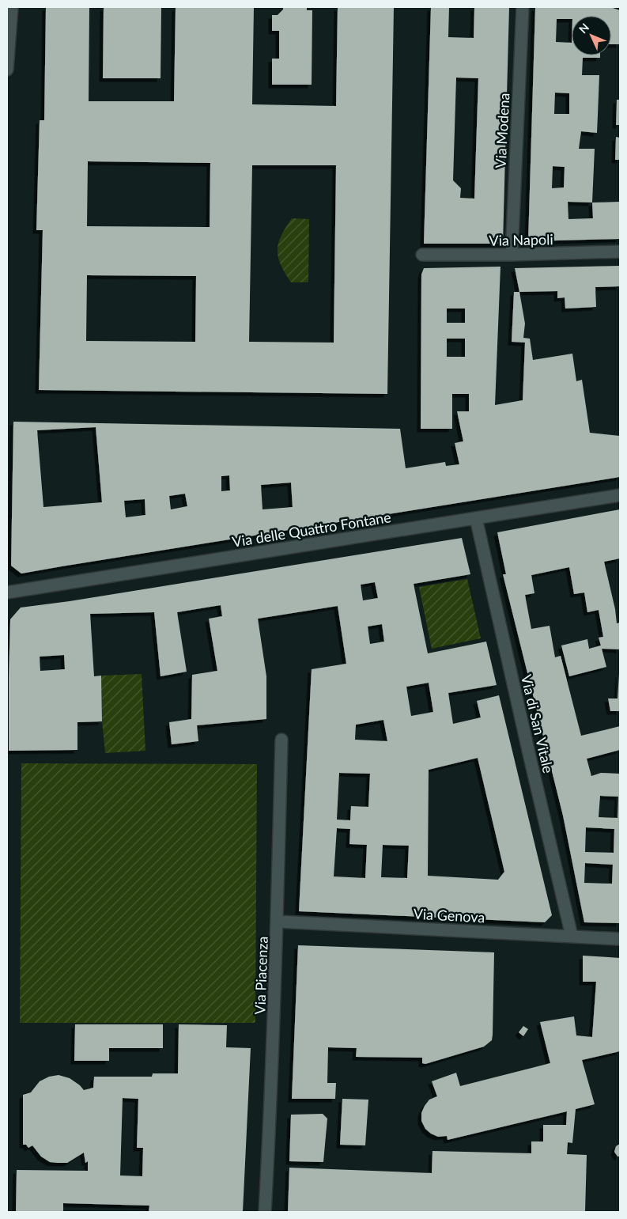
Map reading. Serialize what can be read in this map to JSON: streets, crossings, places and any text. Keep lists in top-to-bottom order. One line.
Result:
{"streets":{"street":["Via Modena","Via Napoli","Via delle Quattro Fontane","Via di San Vitale","Via Genova","Via Piacenza"]},"crossings":[["Via Modena","Via Napoli"],["Via delle Quattro Fontane","Via di San Vitale"],["Via di San Vitale","Via Genova"],["Via Genova","Via Piacenza"]],"north":"top left"}
